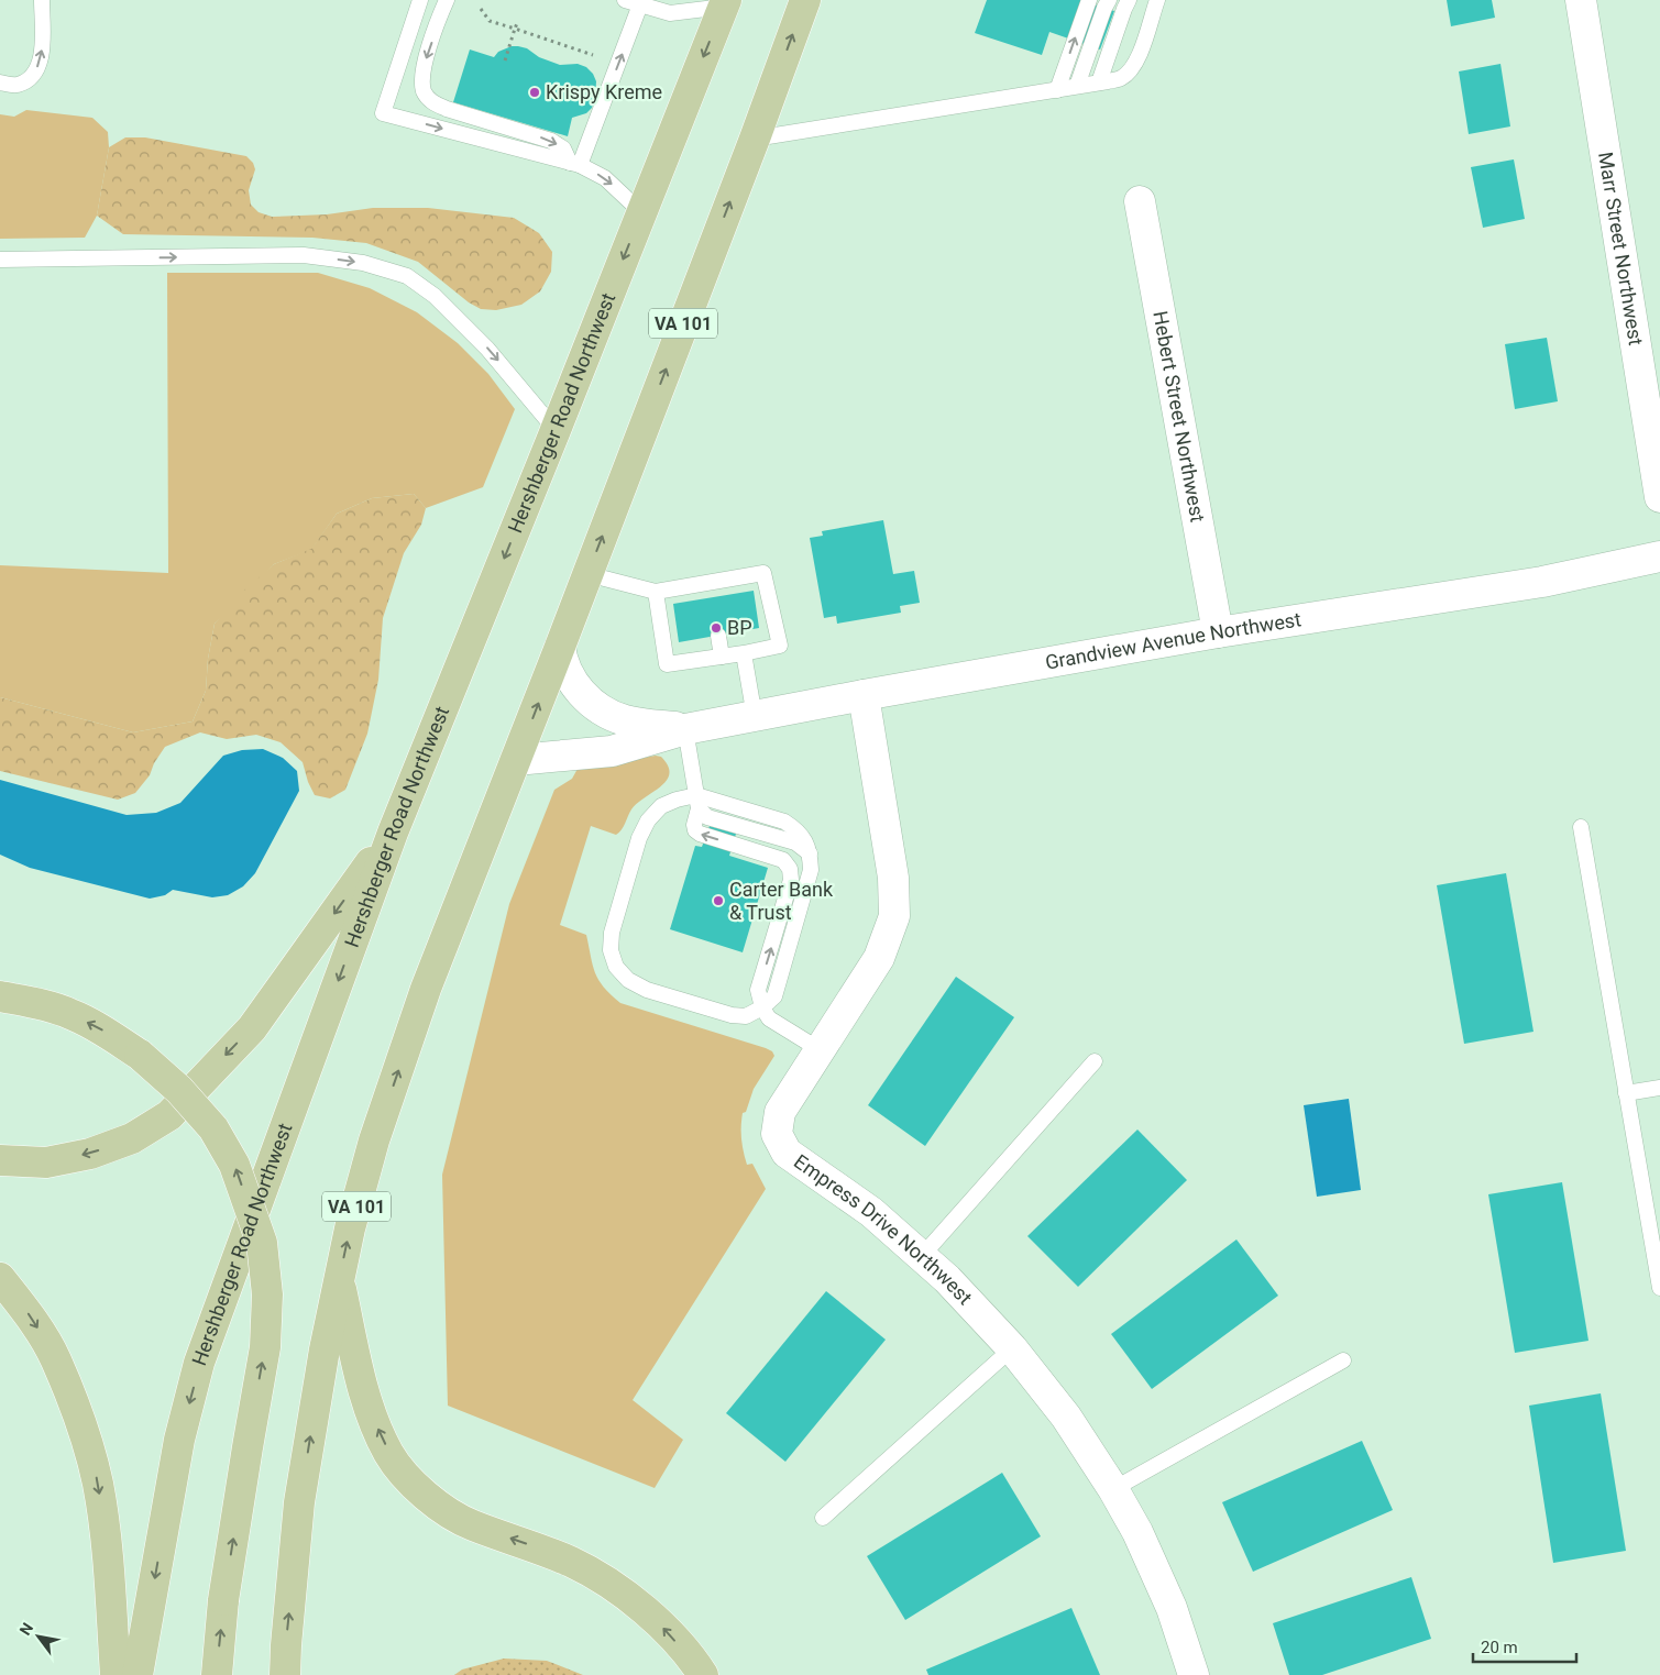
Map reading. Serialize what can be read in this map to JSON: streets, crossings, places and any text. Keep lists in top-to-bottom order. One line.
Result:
{"streets":{"main road":["VA 101","Hershberger Road Northwest"],"street":["Marr Street Northwest","Hebert Street Northwest","Grandview Avenue Northwest","Empress Drive Northwest"]},"crossings":[["VA 101","Grandview Avenue Northwest"],["Hebert Street Northwest","Grandview Avenue Northwest"],["Grandview Avenue Northwest","Empress Drive Northwest"]],"places":["Krispy Kreme","BP","Carter Bank & Trust"],"scale_bar":"20 m","north":"top left"}
